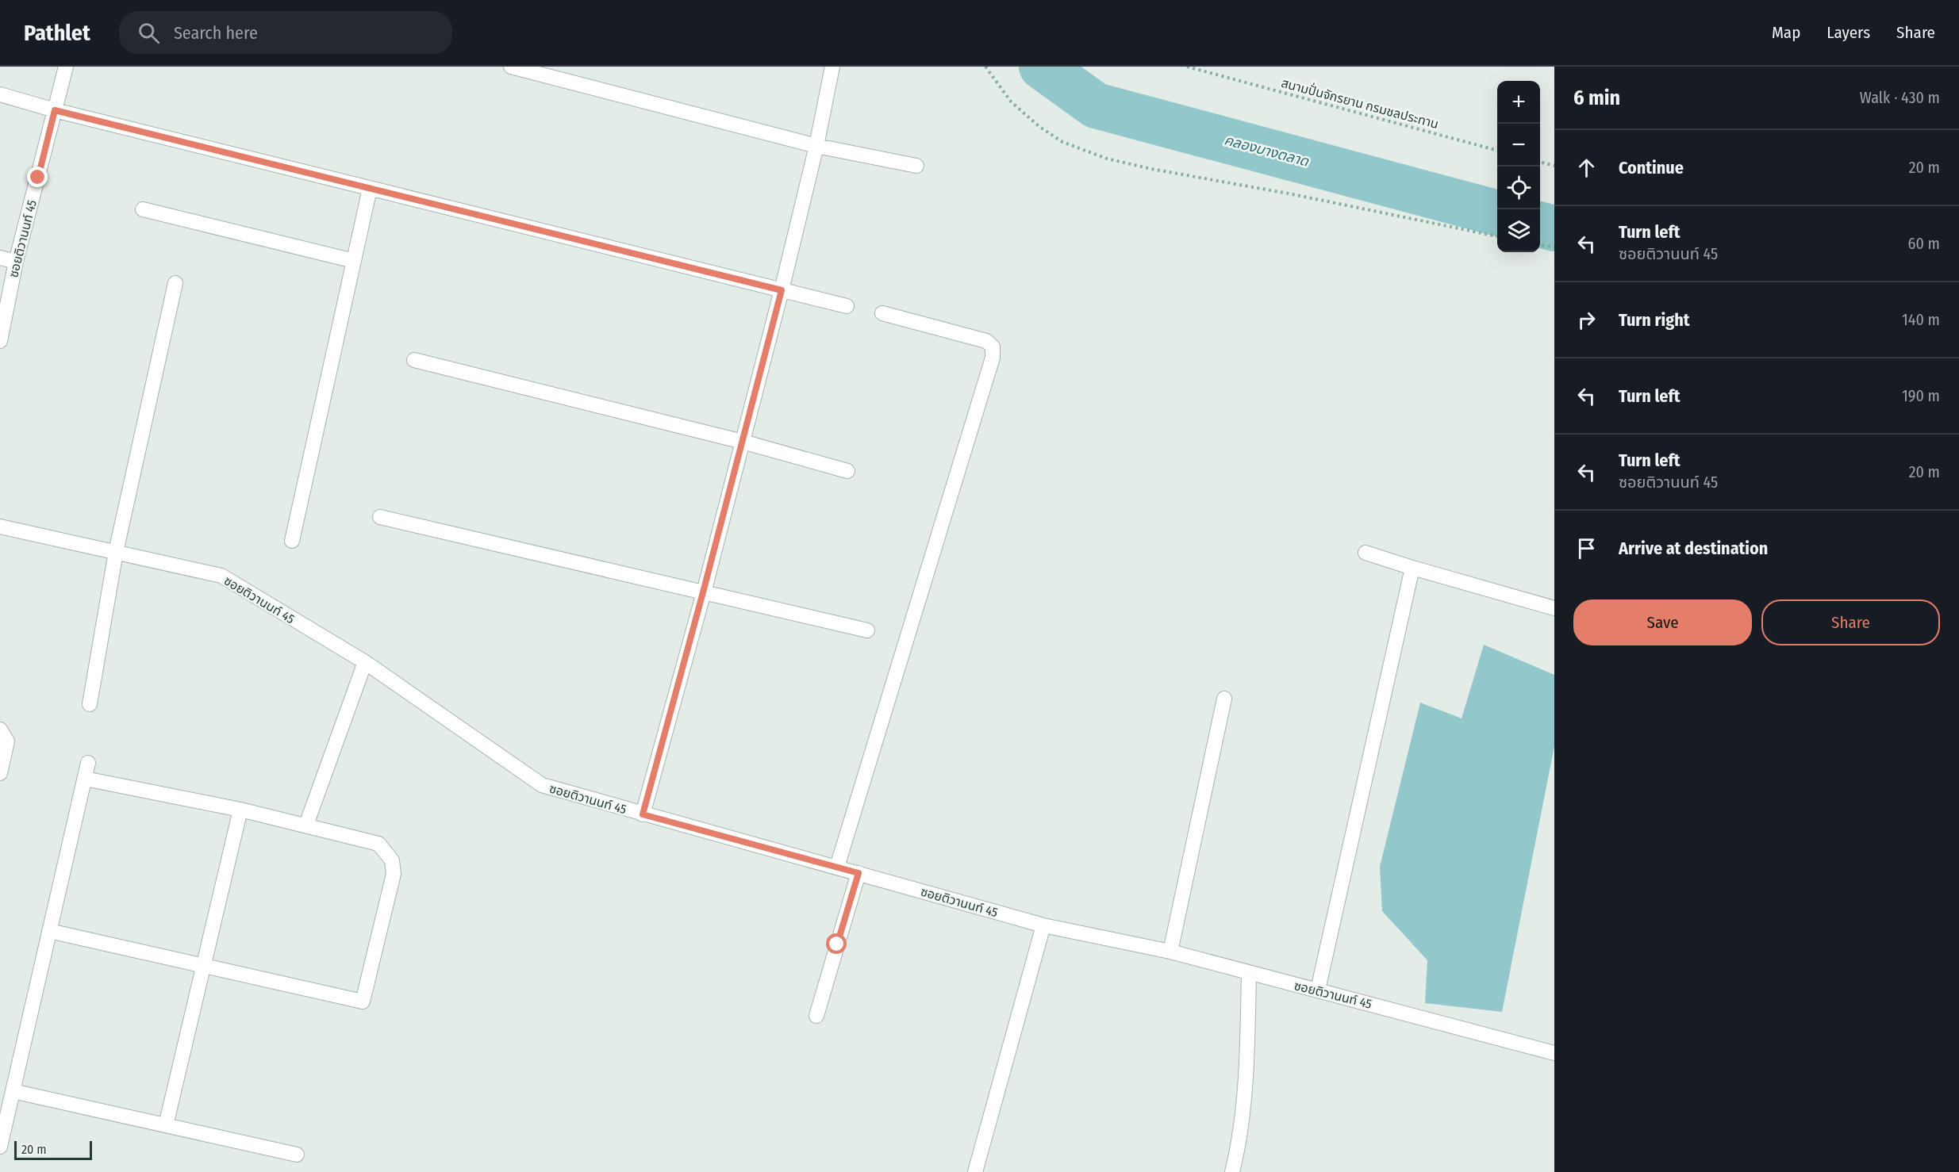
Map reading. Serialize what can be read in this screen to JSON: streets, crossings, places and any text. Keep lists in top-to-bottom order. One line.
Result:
{"streets":{"street":["ซอยติวานนท์ 45"],"path":["สนามปั่นจักรยาน กรมชลประทาน"]},"water":["คลองบางตลาด"],"scale_bar":"20 m","page":{"header":"Pathlet","search":"Search here","nav":["Map","Layers","Share"],"heading":["6 min","Walk · 430 m"],"map_buttons":["+","−"],"list":[["Continue","20 m"],["Turn left","ซอยติวานนท์ 45","60 m"],["Turn right","140 m"],["Turn left","190 m"],["Turn left","ซอยติวานนท์ 45","20 m"],"Arrive at destination"],"buttons":["Save","Share"],"scale":"20 m"}}
